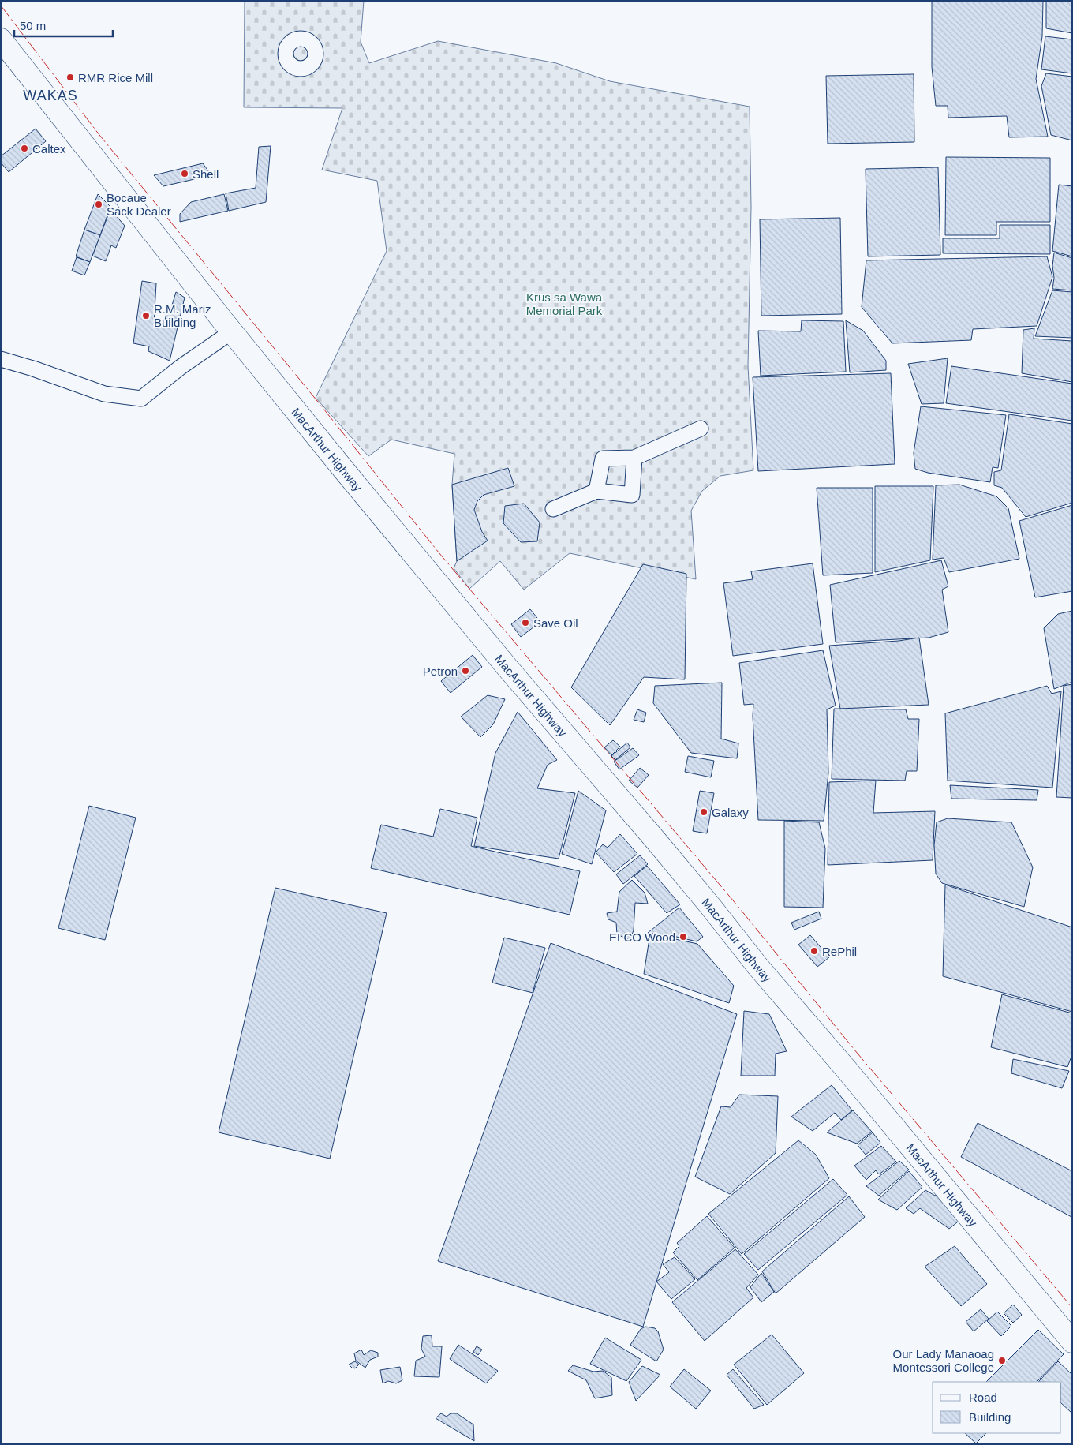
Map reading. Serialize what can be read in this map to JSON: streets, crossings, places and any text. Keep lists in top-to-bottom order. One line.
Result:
{"streets":{"highway":["MacArthur Highway"]},"districts":["WAKAS"],"parks":["Krus sa Wawa Memorial Park"],"places":["RMR Rice Mill","Caltex","Shell","Bocaue Sack Dealer","R.M. Mariz Building","Save Oil","Petron","Galaxy","ELCO Wood","RePhil","Our Lady Manaoag Montessori College"],"legend":["Road","Building"],"scale_bar":"50 m"}
